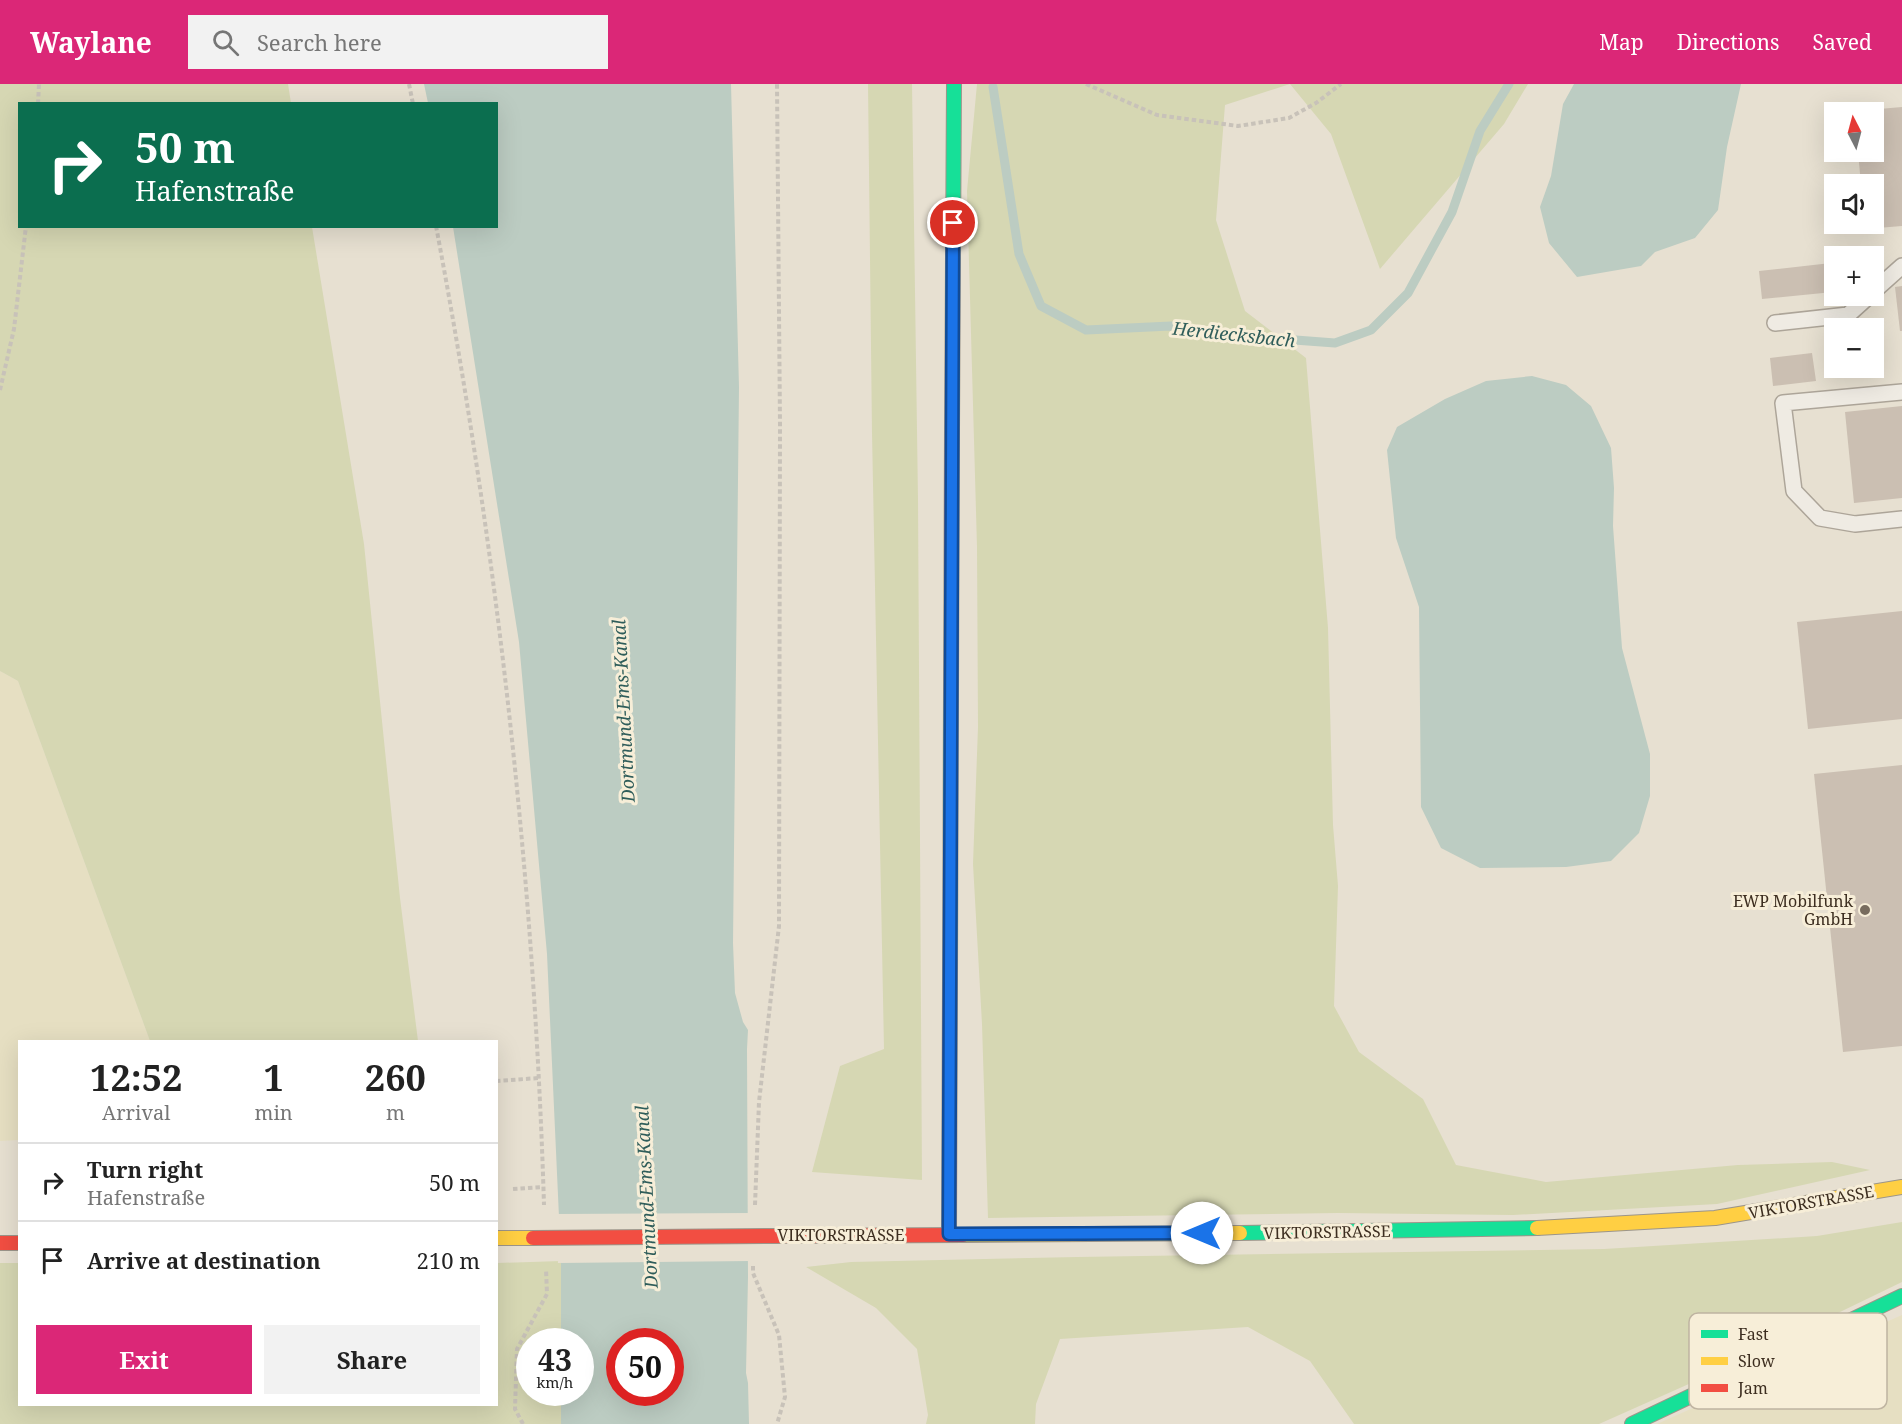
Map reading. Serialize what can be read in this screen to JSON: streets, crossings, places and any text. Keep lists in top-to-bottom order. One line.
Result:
{"streets":{"street":["VIKTORSTRASSE"]},"water":["Herdiecksbach","Dortmund-Ems-Kanal"],"places":["EWP Mobilfunk GmbH"],"legend":["Fast","Slow","Jam"],"north":"top","page":{"header":"Waylane","search":"Search here","nav":["Map","Directions","Saved"],"map_buttons":["+","−"],"turn":["50 m","Hafenstraße"],"eta":["12:52","Arrival","1","min","260","m"],"list":[{"name":"Turn right","note":"Hafenstraße","value":"50 m"},{"name":"Arrive at destination","value":"210 m"}],"buttons":["Exit","Share"],"speed":"43 km/h","limit":"50"}}
